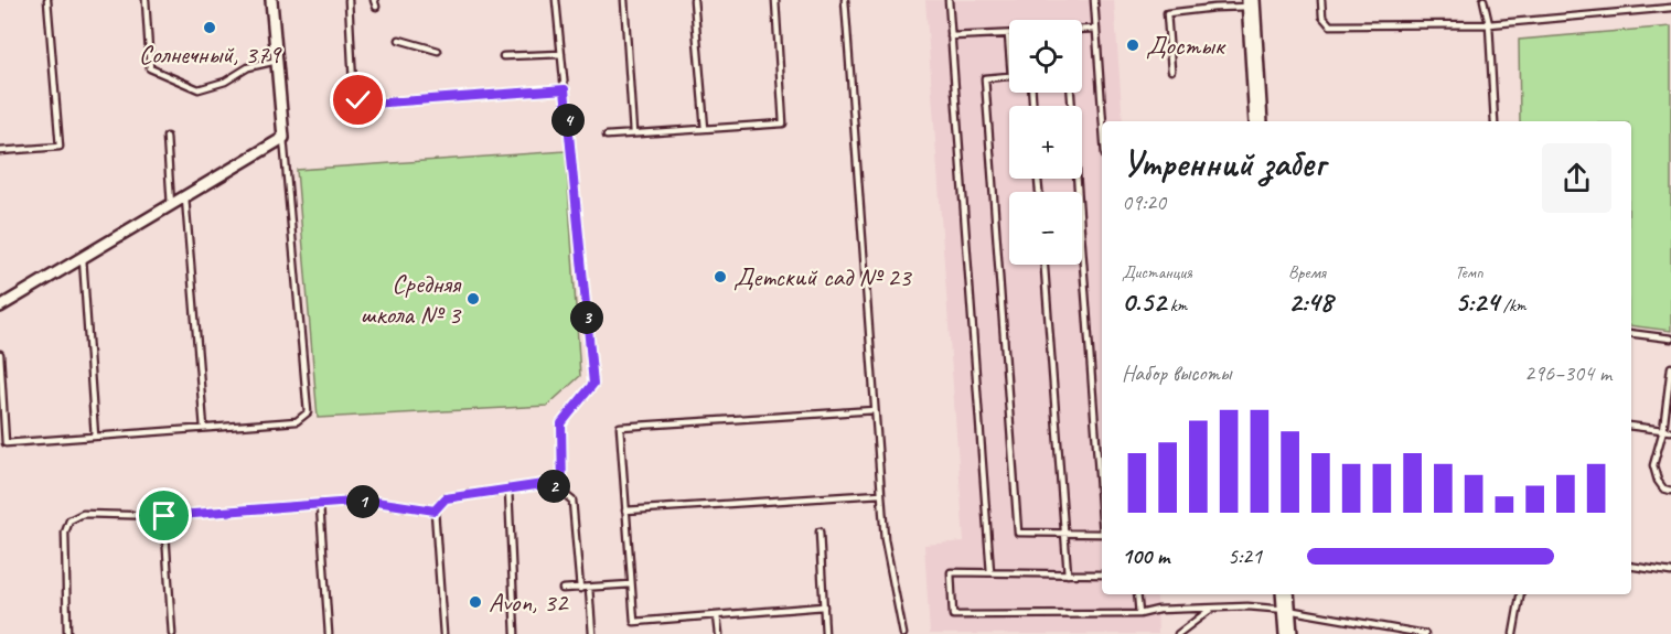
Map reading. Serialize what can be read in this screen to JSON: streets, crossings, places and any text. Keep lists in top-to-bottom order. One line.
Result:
{"places":["Солнечный, 379","Достык","Детский сад № 23","Средняя школа № 3","Avon, 32"],"page":{"map_buttons":["+","−"],"pins":["4","3","2","1"],"heading":["Утренний забег","09:20"],"stats":[["Дистанция","0.52 km"],["Время","2:48"],["Темп","5:24 /km"]],"chart":["Набор высоты","296–304 m"],"list":[{"name":"100 m","note":"5:21"}]}}
